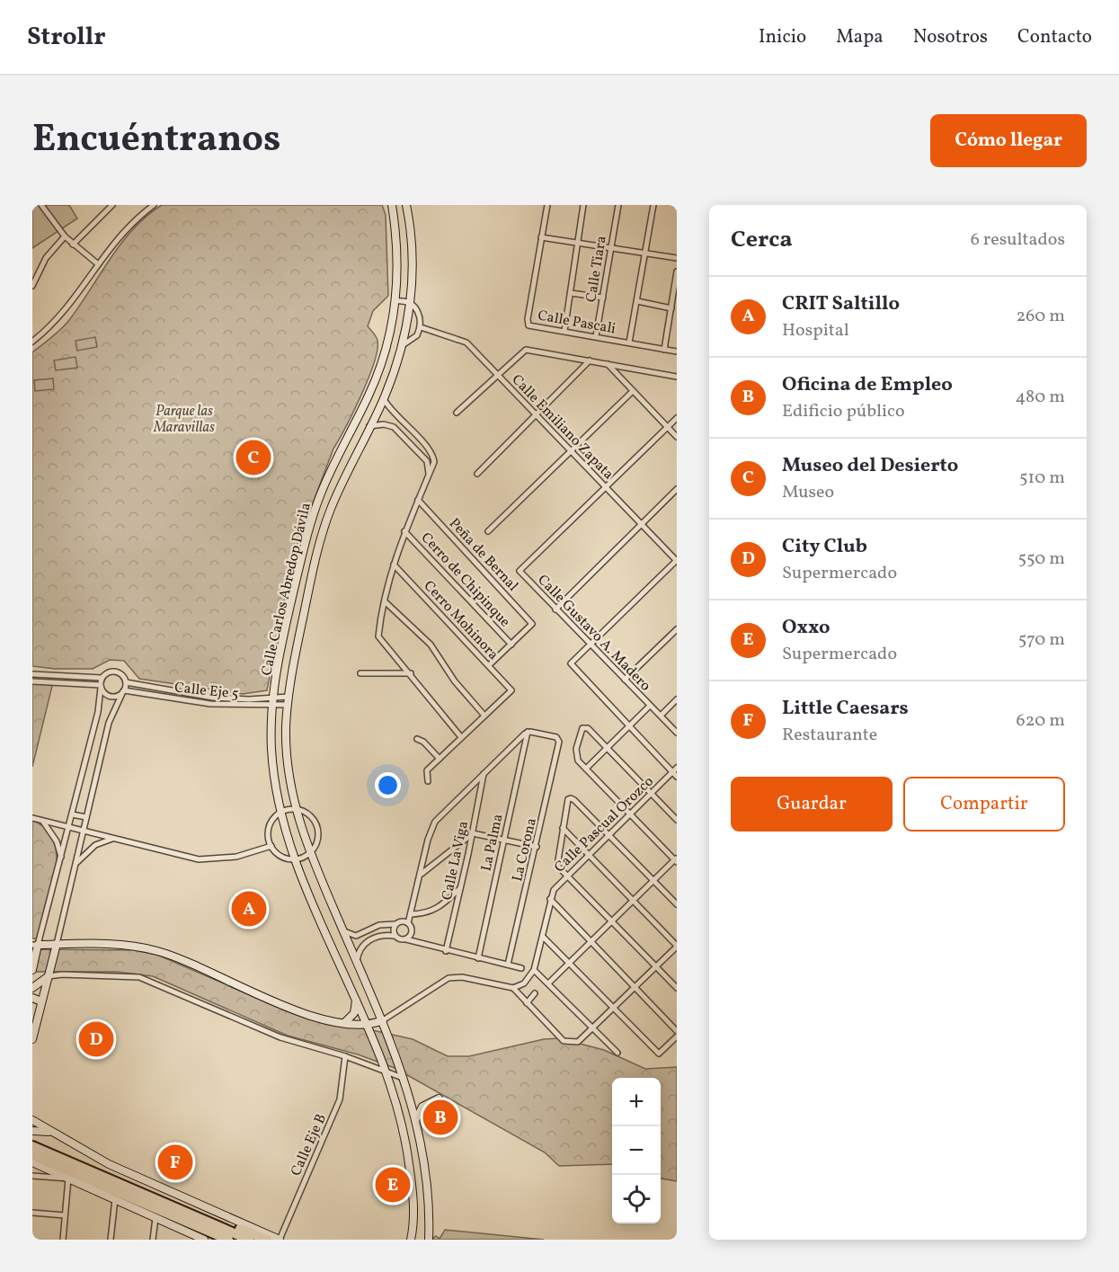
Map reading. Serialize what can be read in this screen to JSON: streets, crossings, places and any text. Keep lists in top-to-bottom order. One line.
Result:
{"streets":{"main road":["Calle Carlos Abredop Dávila"],"street":["Calle Tiara","Calle Pascali","Calle Emiliano Zapata","Peña de Bernal","Cerro de Chipinque","Cerro Mohinora","Calle Gustavo A. Madero","Calle Eje 5","Calle Pascual Orozco","La Palma","La Corona","Calle La Viga","Calle Eje B"]},"crossings":[["Calle Tiara","Calle Pascali"],["Calle Emiliano Zapata","Calle Gustavo A. Madero"],["Peña de Bernal","Cerro de Chipinque"],["Calle Carlos Abredop Dávila","Calle Eje 5"],["La Palma","La Corona"]],"parks":["Parque las Maravillas"],"page":{"header":"Strollr","nav":["Inicio","Mapa","Nosotros","Contacto"],"title":"Encuéntranos","buttons":["Cómo llegar",["Guardar","Compartir"]],"heading":["Cerca","6 resultados"],"list":[{"mark":"A","name":"CRIT Saltillo","note":"Hospital","value":"260 m"},{"mark":"B","name":"Oficina de Empleo","note":"Edificio público","value":"480 m"},{"mark":"C","name":"Museo del Desierto","note":"Museo","value":"510 m"},{"mark":"D","name":"City Club","note":"Supermercado","value":"550 m"},{"mark":"E","name":"Oxxo","note":"Supermercado","value":"570 m"},{"mark":"F","name":"Little Caesars","note":"Restaurante","value":"620 m"}],"pins":["C","A","D","B","F","E"],"map_buttons":["+","−"]}}
